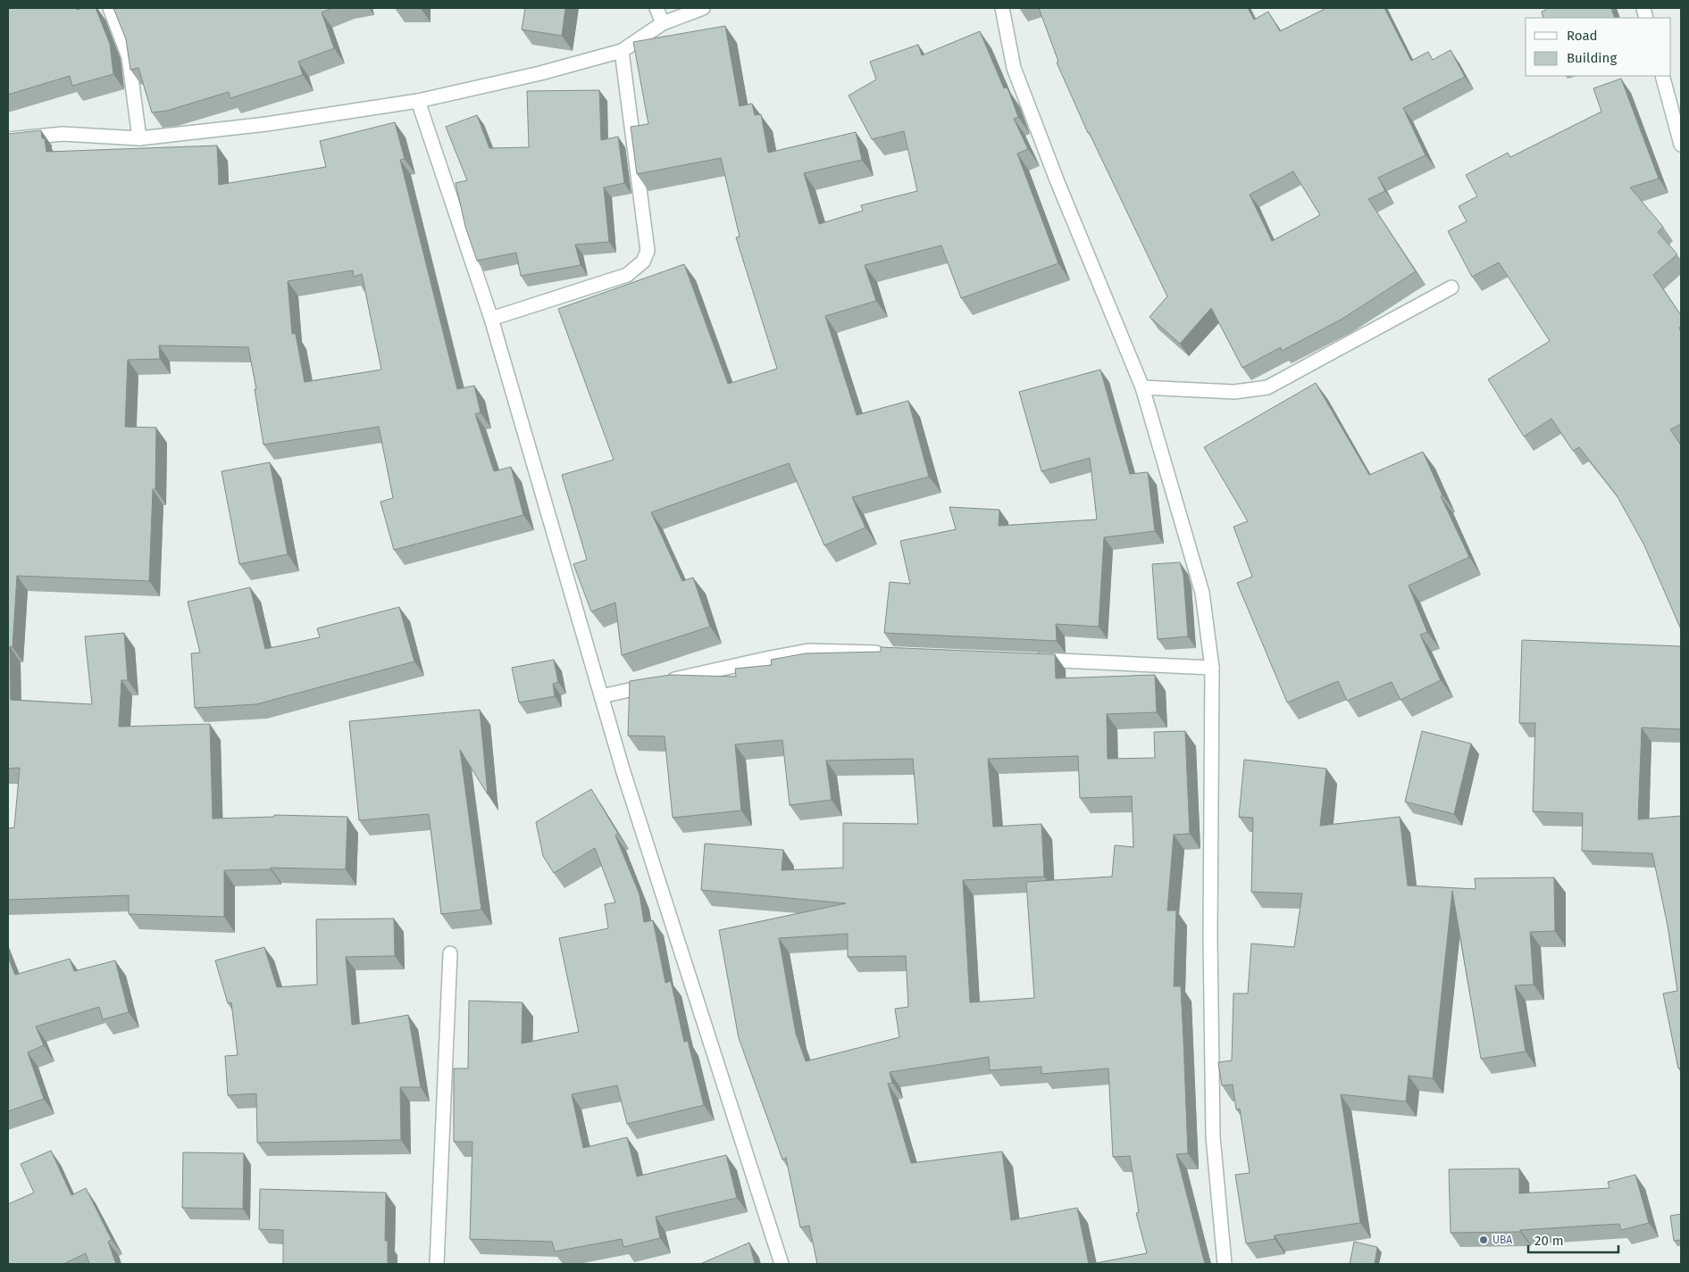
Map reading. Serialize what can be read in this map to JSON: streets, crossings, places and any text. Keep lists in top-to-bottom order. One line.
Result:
{"places":["UBA"],"legend":["Road","Building"],"scale_bar":"20 m"}
